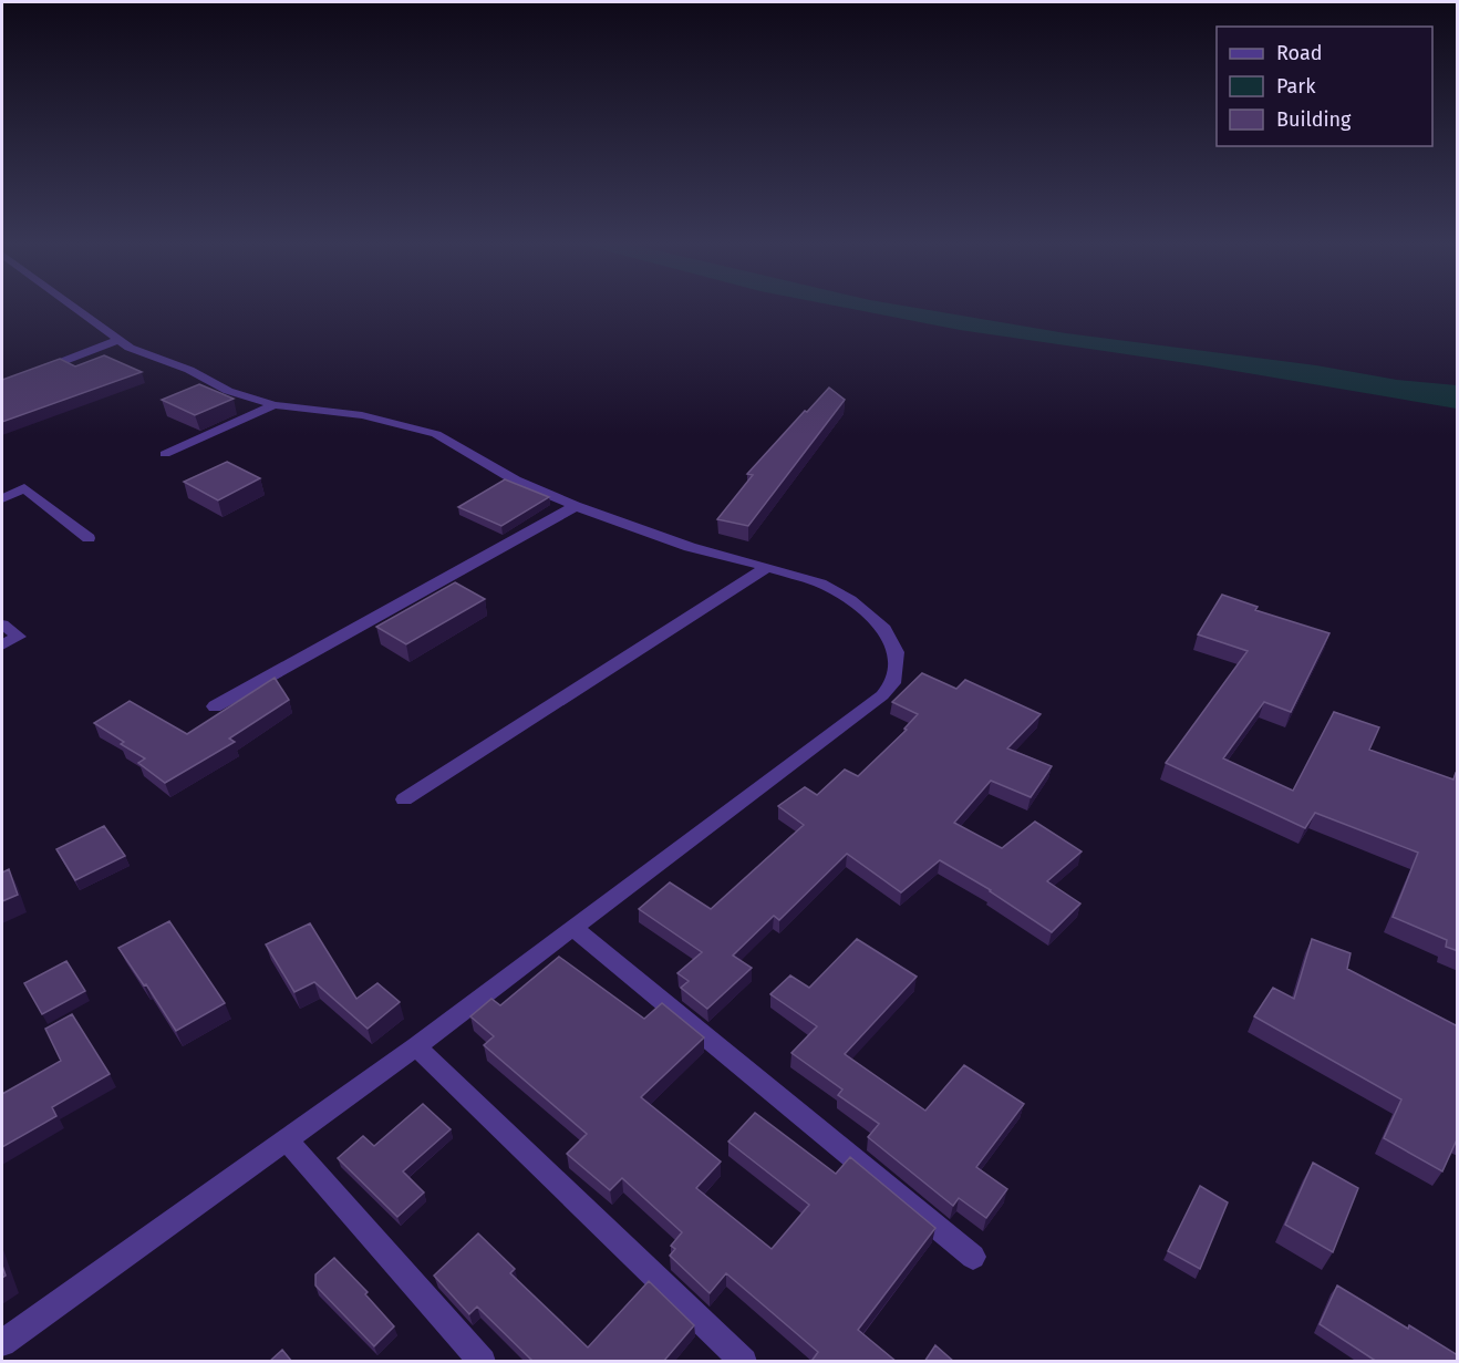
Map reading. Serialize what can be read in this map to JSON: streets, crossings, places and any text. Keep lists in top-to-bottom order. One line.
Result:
{"legend":["Road","Park","Building"]}
